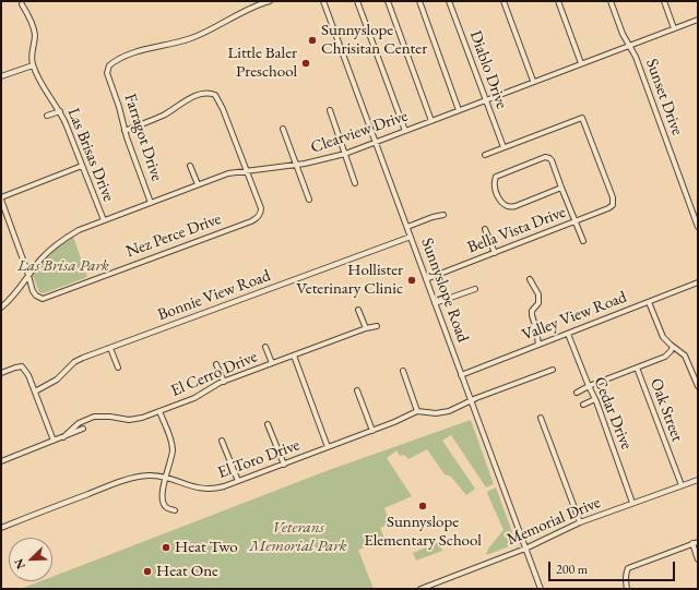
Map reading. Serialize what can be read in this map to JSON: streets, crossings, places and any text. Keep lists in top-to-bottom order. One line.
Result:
{"streets":{"street":["Diablo Drive","Sunset Drive","Clearview Drive","Farragot Drive","Las Brisas Drive","Bella Vista Drive","Nez Perce Drive","Sunnyslope Road","Bonnie View Road","Valley View Road","El Cerro Drive","Oak Street","Cedar Drive","El Toro Drive","Memorial Drive"]},"crossings":[["Diablo Drive","Clearview Drive"],["Diablo Drive","Bella Vista Drive"],["Sunset Drive","Clearview Drive"],["Clearview Drive","Farragot Drive"],["Clearview Drive","Las Brisas Drive"],["Clearview Drive","Nez Perce Drive"],["Clearview Drive","Sunnyslope Road"],["Bella Vista Drive","Sunnyslope Road"],["Sunnyslope Road","Bonnie View Road"],["Sunnyslope Road","Valley View Road"],["Sunnyslope Road","Memorial Drive"],["Valley View Road","Cedar Drive"],["Oak Street","Memorial Drive"],["Cedar Drive","Memorial Drive"]],"parks":["Las Brisa Park","Veterans Memorial Park"],"places":["Sunnyslope Chrisitan Center","Little Baler Preschool","Hollister Veterinary Clinic","Sunnyslope Elementary School","Heat Two","Heat One"],"scale_bar":"200 m","north":"bottom left"}
